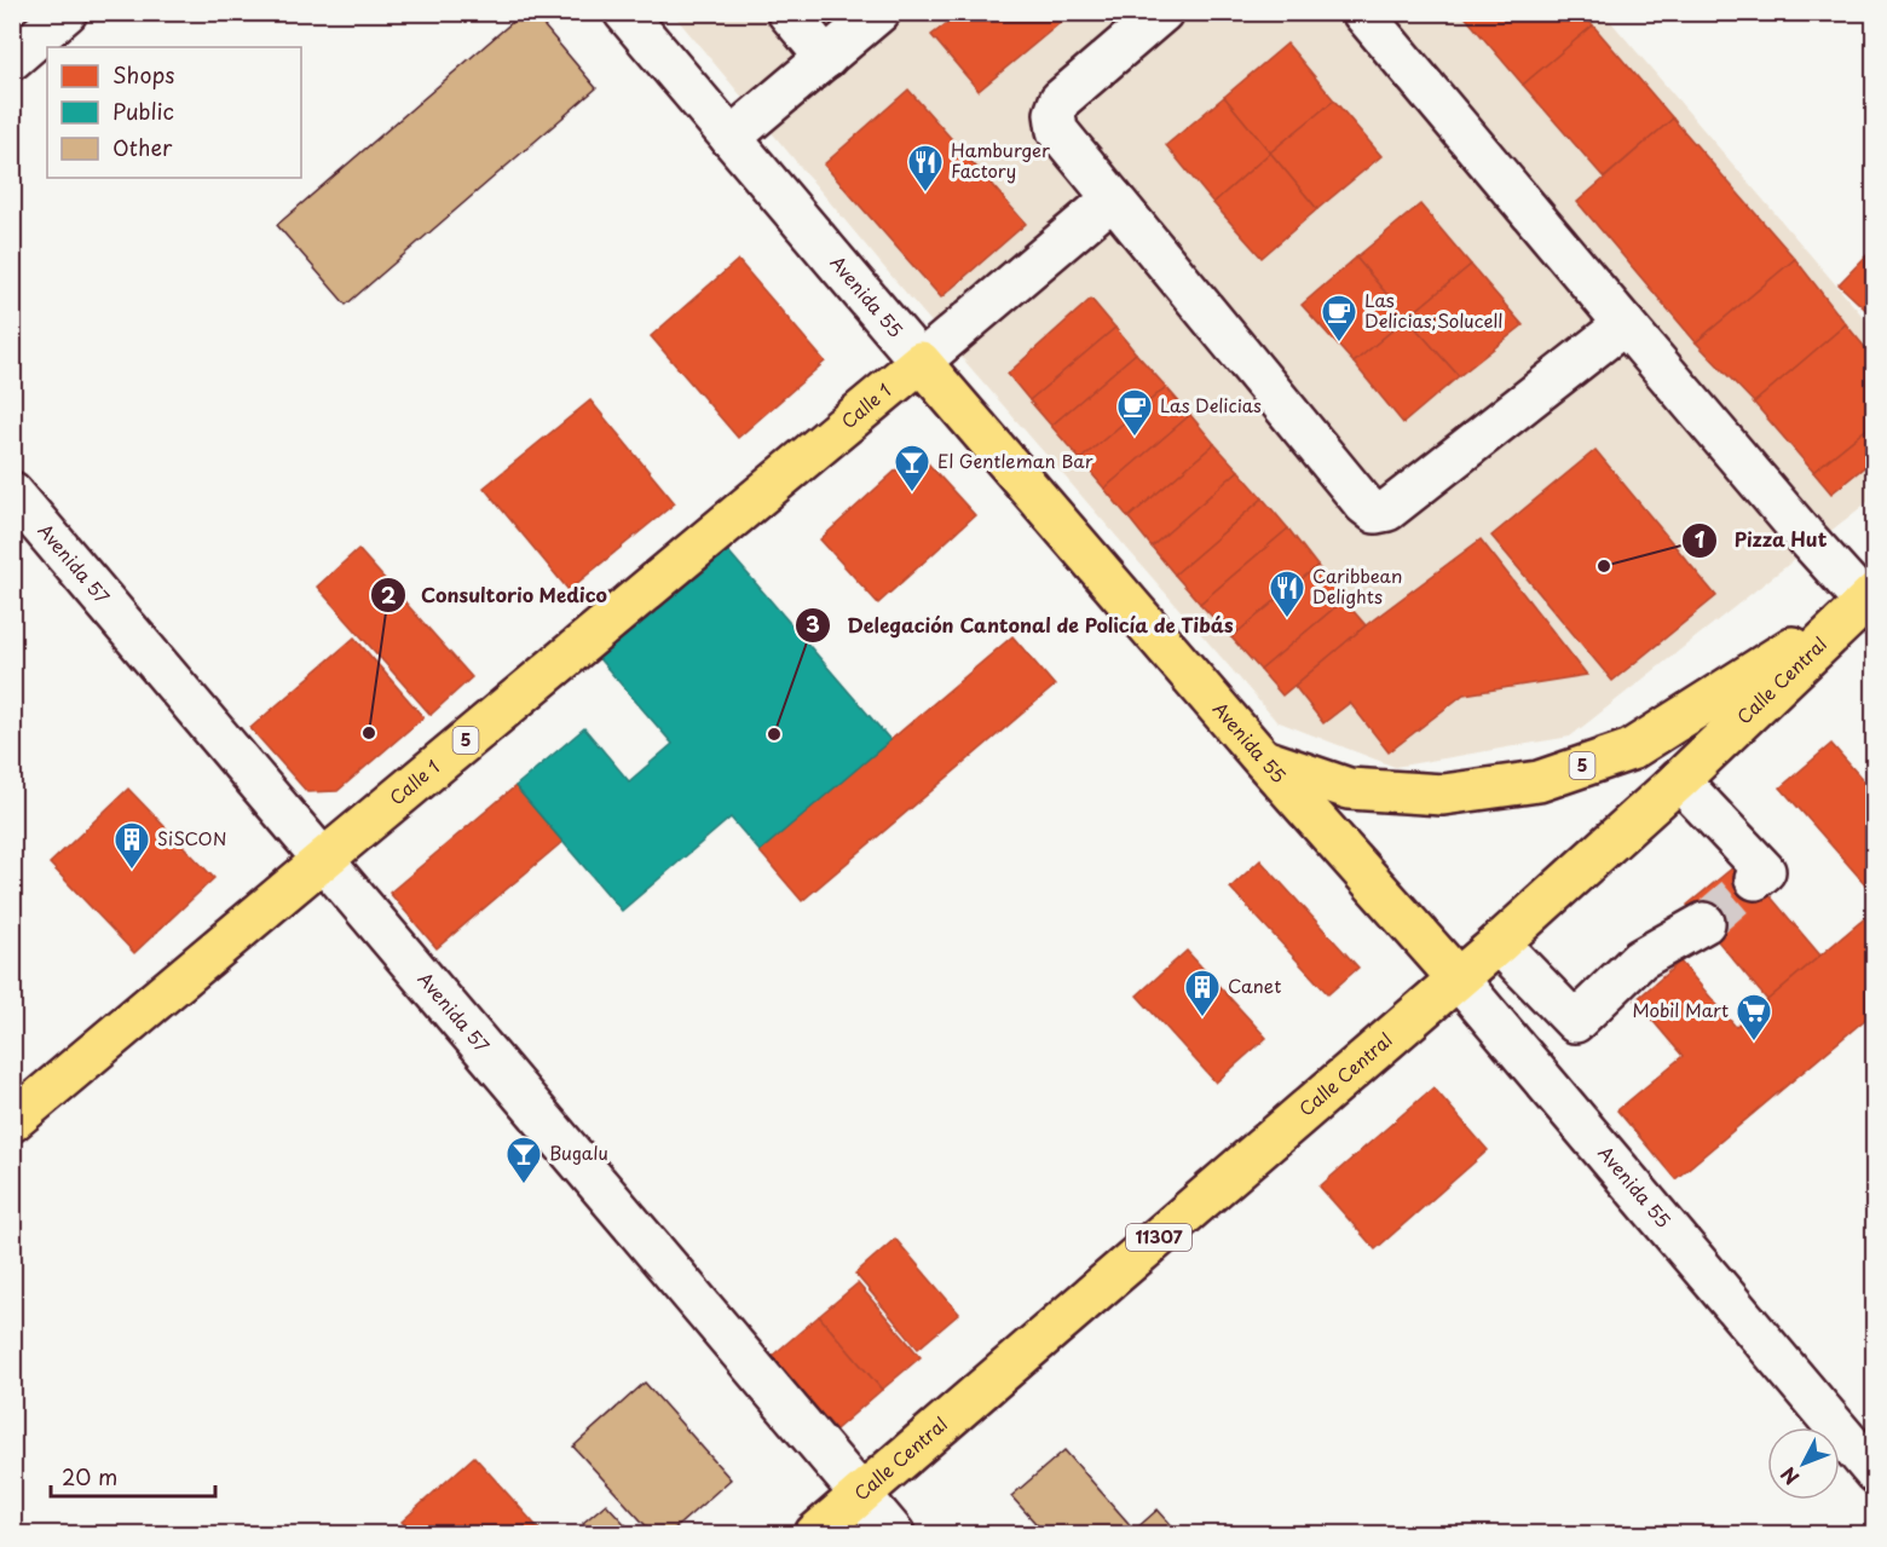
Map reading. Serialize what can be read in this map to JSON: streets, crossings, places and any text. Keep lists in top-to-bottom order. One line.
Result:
{"streets":{"main road":["Avenida 55","Calle 1","Calle Central","5","11307"],"street":["Avenida 57"]},"crossings":[["Avenida 55","Calle 1"],["Avenida 55","Calle Central"],["Calle 1","Avenida 57"],["Avenida 57","Calle Central"]],"places":{"restaurant":["Hamburger Factory","Caribbean Delights"],"cafe":["Las Delicias;Solucell","Las Delicias"],"bar":["El Gentleman Bar","Bugalu"],"other":["Pizza Hut","Consultorio Medico","Delegación Cantonal de Policía de Tibás"],"building":["SiSCON","Canet"],"supermarket":["Mobil Mart"]},"legend":["Shops","Public","Other"],"scale_bar":"20 m","north":"bottom left"}
